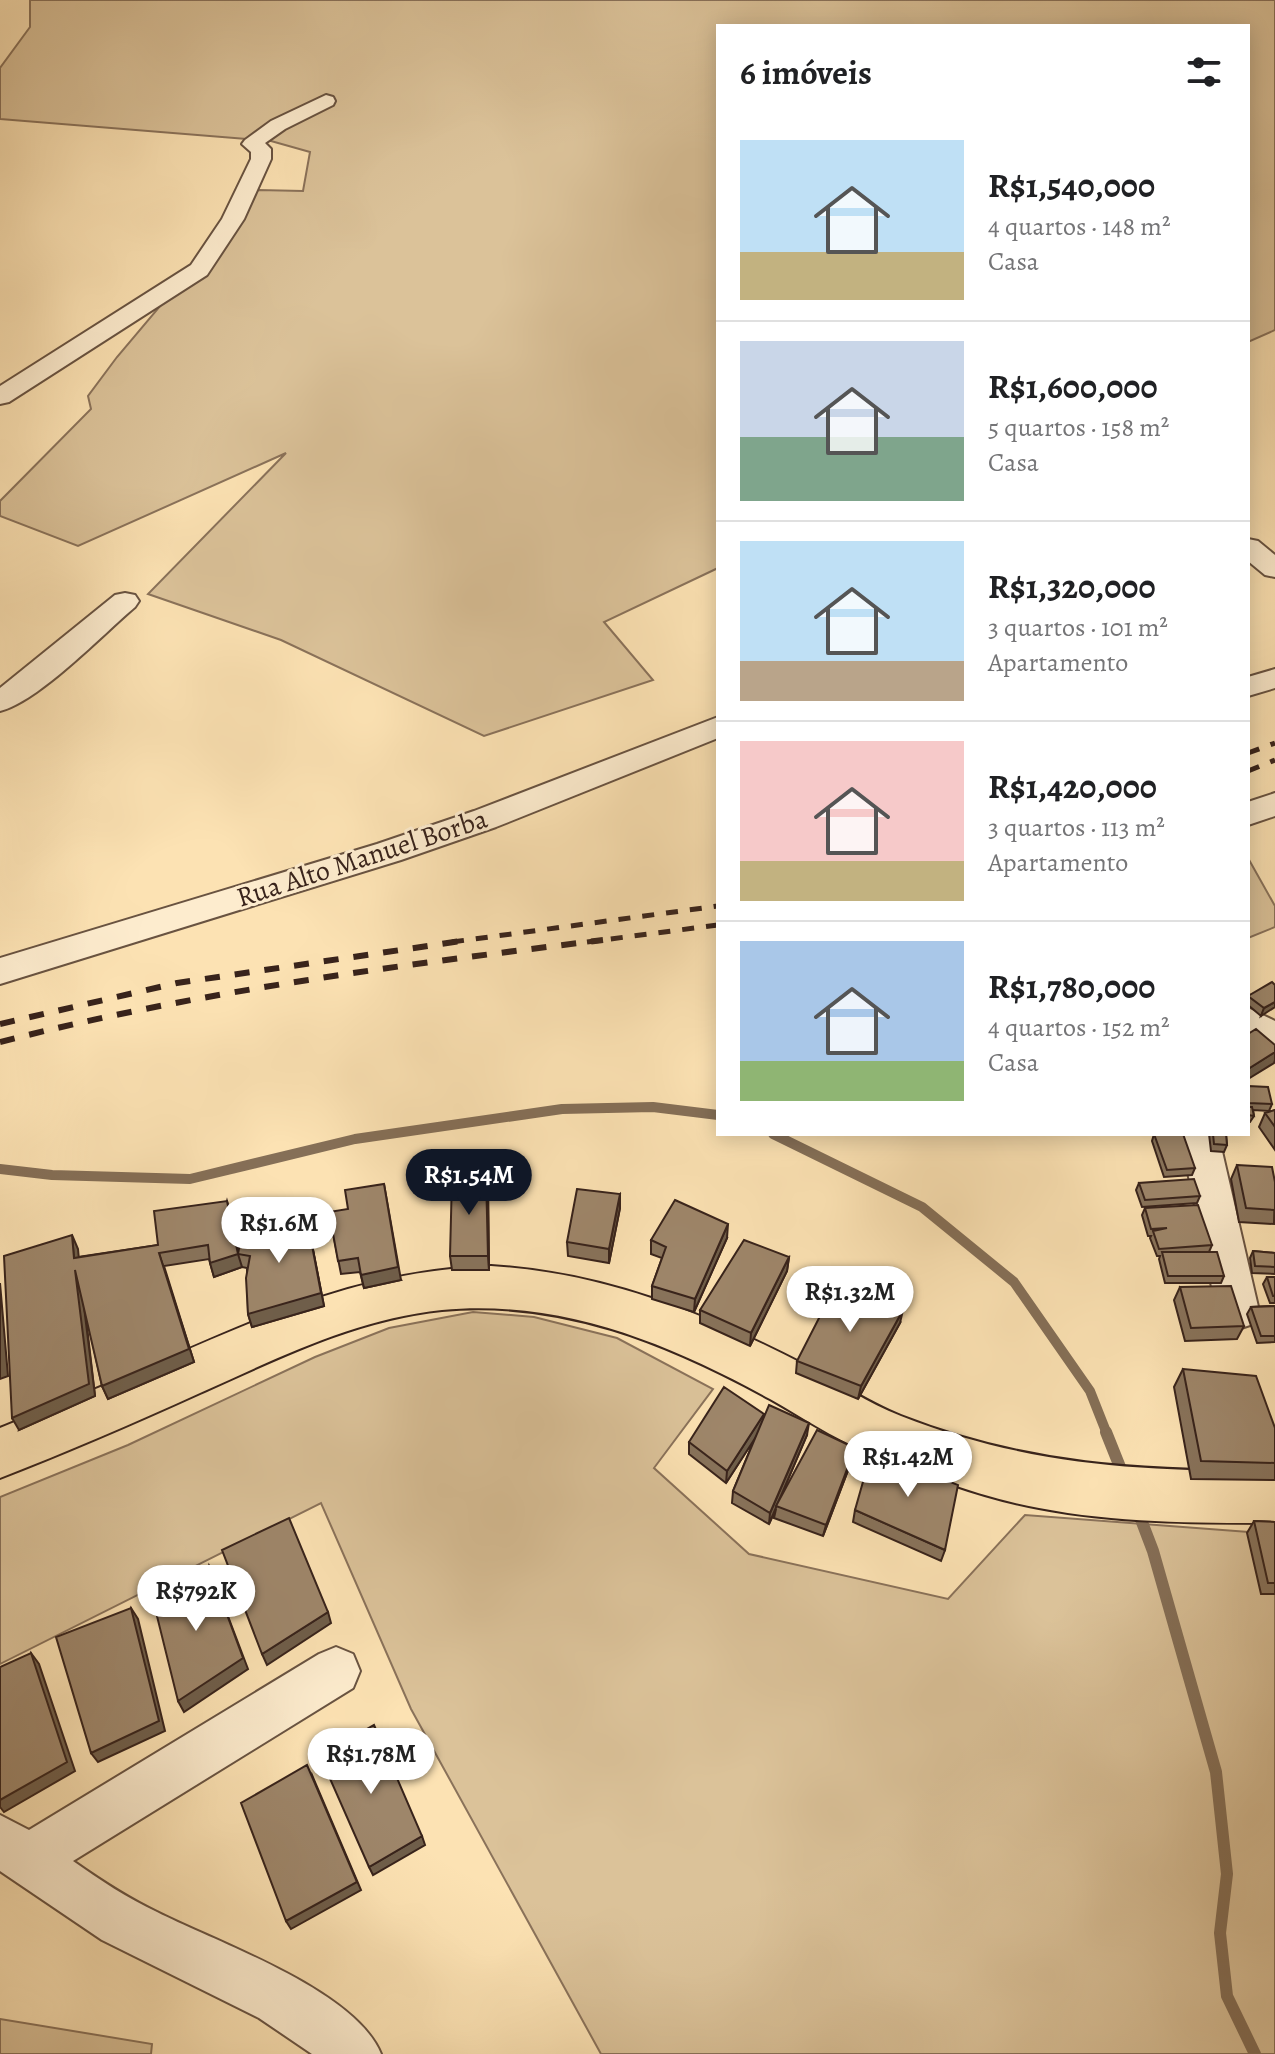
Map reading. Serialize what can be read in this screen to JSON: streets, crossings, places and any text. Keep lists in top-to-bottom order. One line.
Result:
{"streets":{"street":["Rua Alto Manuel Borba"]},"page":{"heading":"6 imóveis","list":[{"name":"R$1,540,000","note":"4 quartos · 148 m² · Casa"},{"name":"R$1,600,000","note":"5 quartos · 158 m² · Casa"},{"name":"R$1,320,000","note":"3 quartos · 101 m² · Apartamento"},{"name":"R$1,420,000","note":"3 quartos · 113 m² · Apartamento"},{"name":"R$1,780,000","note":"4 quartos · 152 m² · Casa"}],"price":["R$1.54M","R$1.6M","R$1.32M","R$1.42M","R$792K","R$1.78M"]}}
